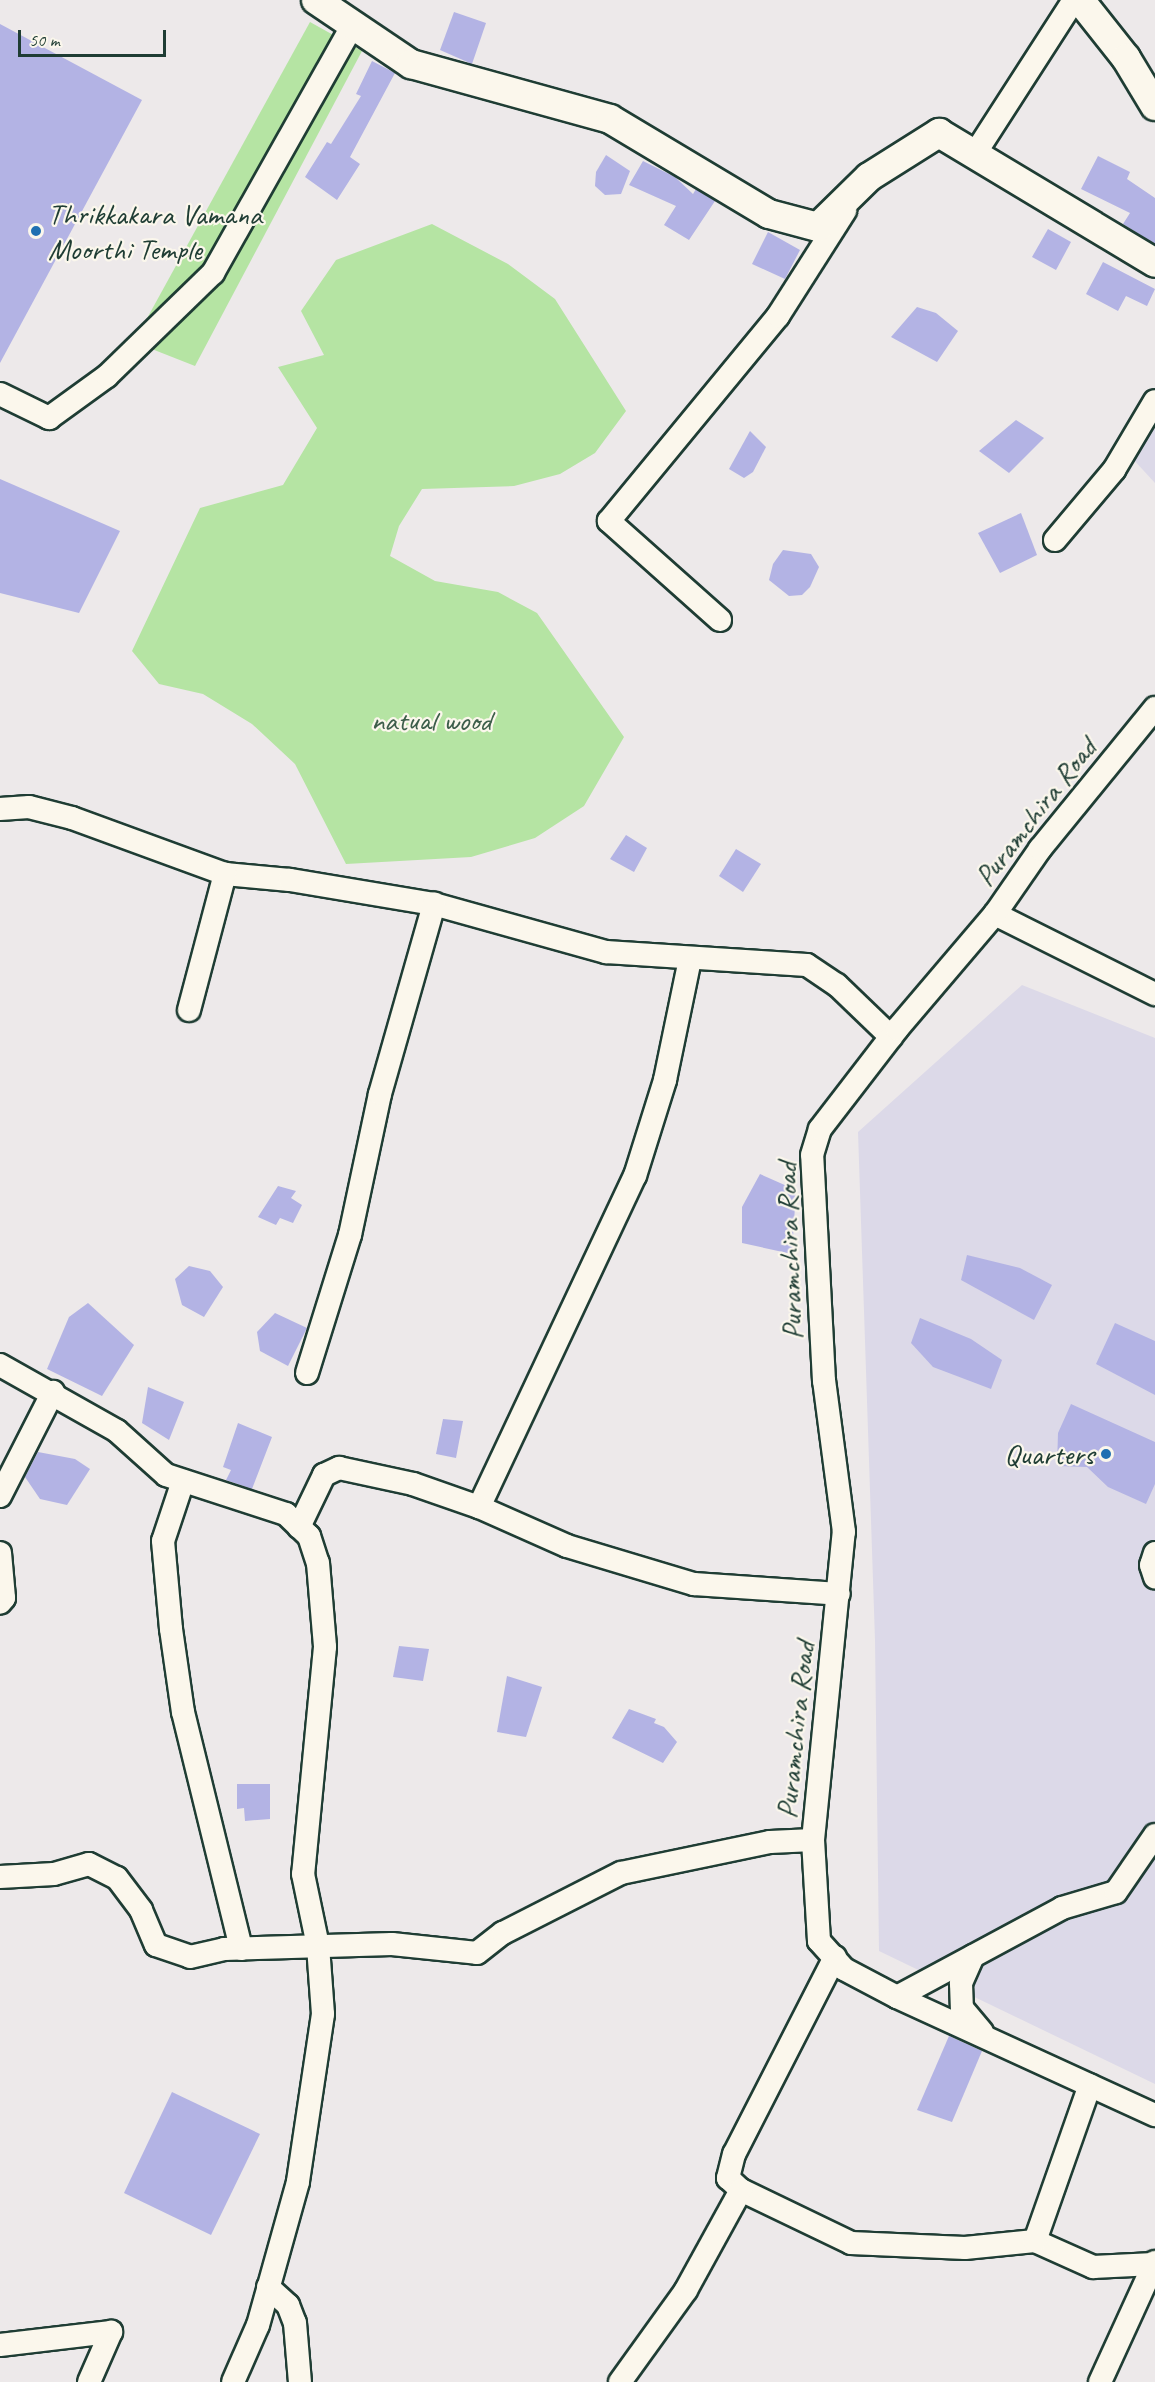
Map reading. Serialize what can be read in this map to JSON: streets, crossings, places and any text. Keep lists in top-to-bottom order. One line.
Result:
{"streets":{"street":["Puramchira Road"]},"parks":["natual wood"],"places":["Thrikkakara Vamana Moorthi Temple","Quarters"],"scale_bar":"50 m"}
